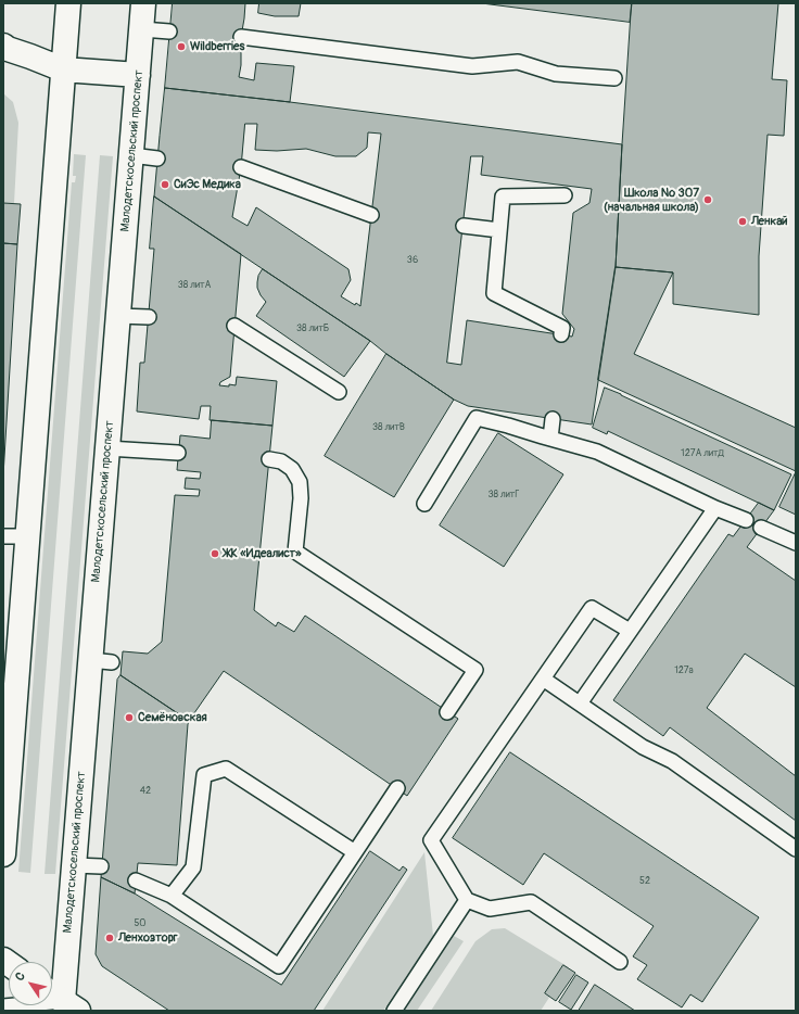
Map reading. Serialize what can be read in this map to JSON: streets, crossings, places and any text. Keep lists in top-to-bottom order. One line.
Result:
{"streets":{"street":["Малодетскосельский проспект"]},"places":["Wildberries","СиЭс Медика","Школа № 307 (начальная школа)","Ленкай","ЖК «Идеалист»","Семёновская","Ленхозторг"],"house_numbers":["36","38 литА","38 литБ","38 литВ","127А литД","38 литГ","127а","42","52","50"],"north":"top left"}
